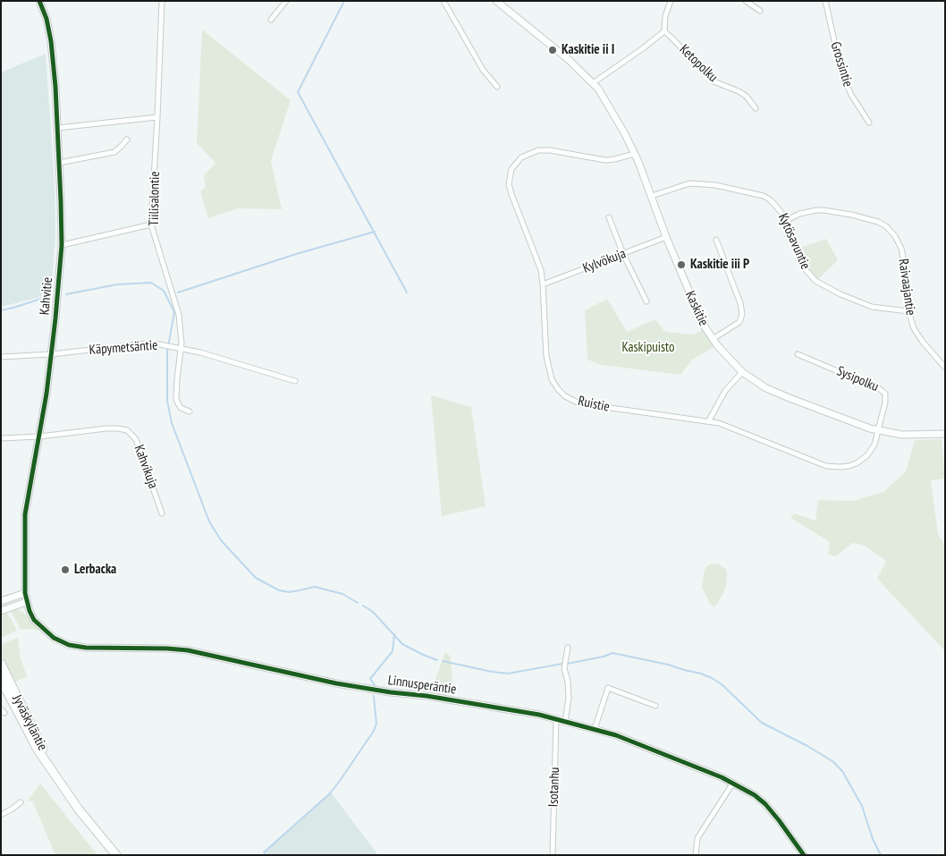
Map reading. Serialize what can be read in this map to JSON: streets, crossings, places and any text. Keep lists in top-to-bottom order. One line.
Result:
{"streets":{"highway":["Jyväskyläntie"],"street":["Ketopolku","Grossintie","Tiilisalontie","Kytösavuntie","Kylvökuja","Raivaajantie","Kahvitie","Kaskitie","Käpymetsäntie","Sysipolku","Ruistie","Kahvikuja","Linnusperäntie","Isotanhu"]},"crossings":[["Tiilisalontie","Käpymetsäntie"],["Kytösavuntie","Raivaajantie"],["Kytösavuntie","Kaskitie"],["Kylvökuja","Kaskitie"],["Kylvökuja","Ruistie"],["Kahvitie","Käpymetsäntie"],["Kahvitie","Kahvikuja"],["Kahvitie","Linnusperäntie"],["Kaskitie","Sysipolku"],["Kaskitie","Ruistie"],["Sysipolku","Ruistie"],["Linnusperäntie","Isotanhu"]],"parks":["Kaskipuisto"],"places":["Kaskitie ii I","Kaskitie iii P","Lerbacka"]}
